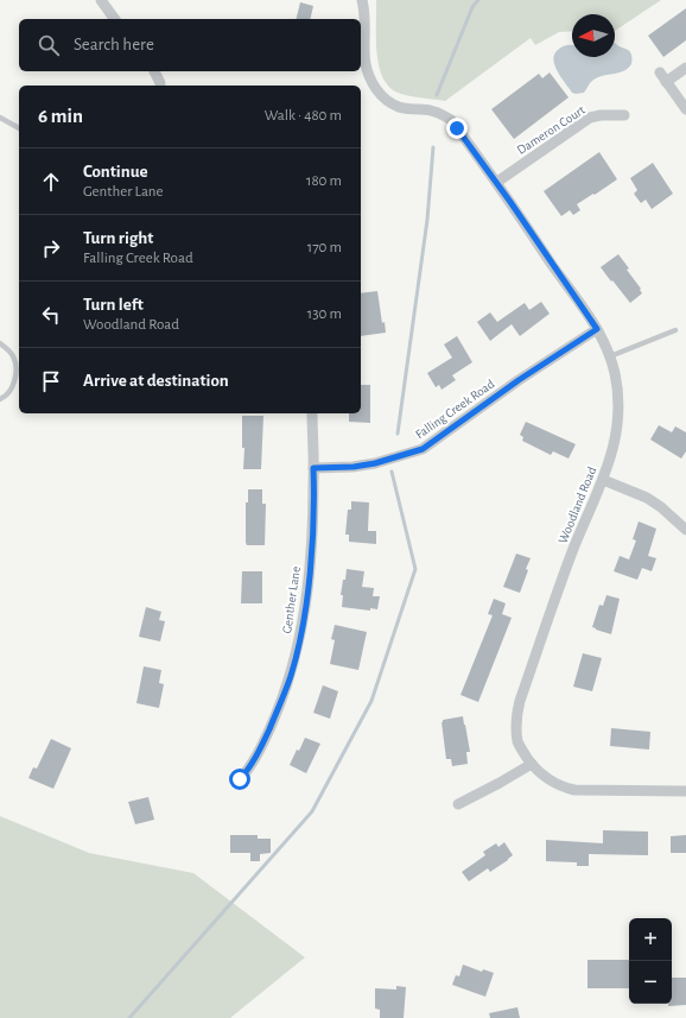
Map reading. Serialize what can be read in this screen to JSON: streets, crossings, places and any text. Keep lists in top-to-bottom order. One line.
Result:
{"streets":{"street":["Dameron Court","Falling Creek Road","Woodland Road","Genther Lane"]},"crossings":[["Dameron Court","Woodland Road"],["Falling Creek Road","Woodland Road"],["Falling Creek Road","Genther Lane"]],"north":"left","page":{"search":"Search here","heading":["6 min","Walk · 480 m"],"list":[["Continue","Genther Lane","180 m"],["Turn right","Falling Creek Road","170 m"],["Turn left","Woodland Road","130 m"],"Arrive at destination"],"map_buttons":["+","−"]}}
